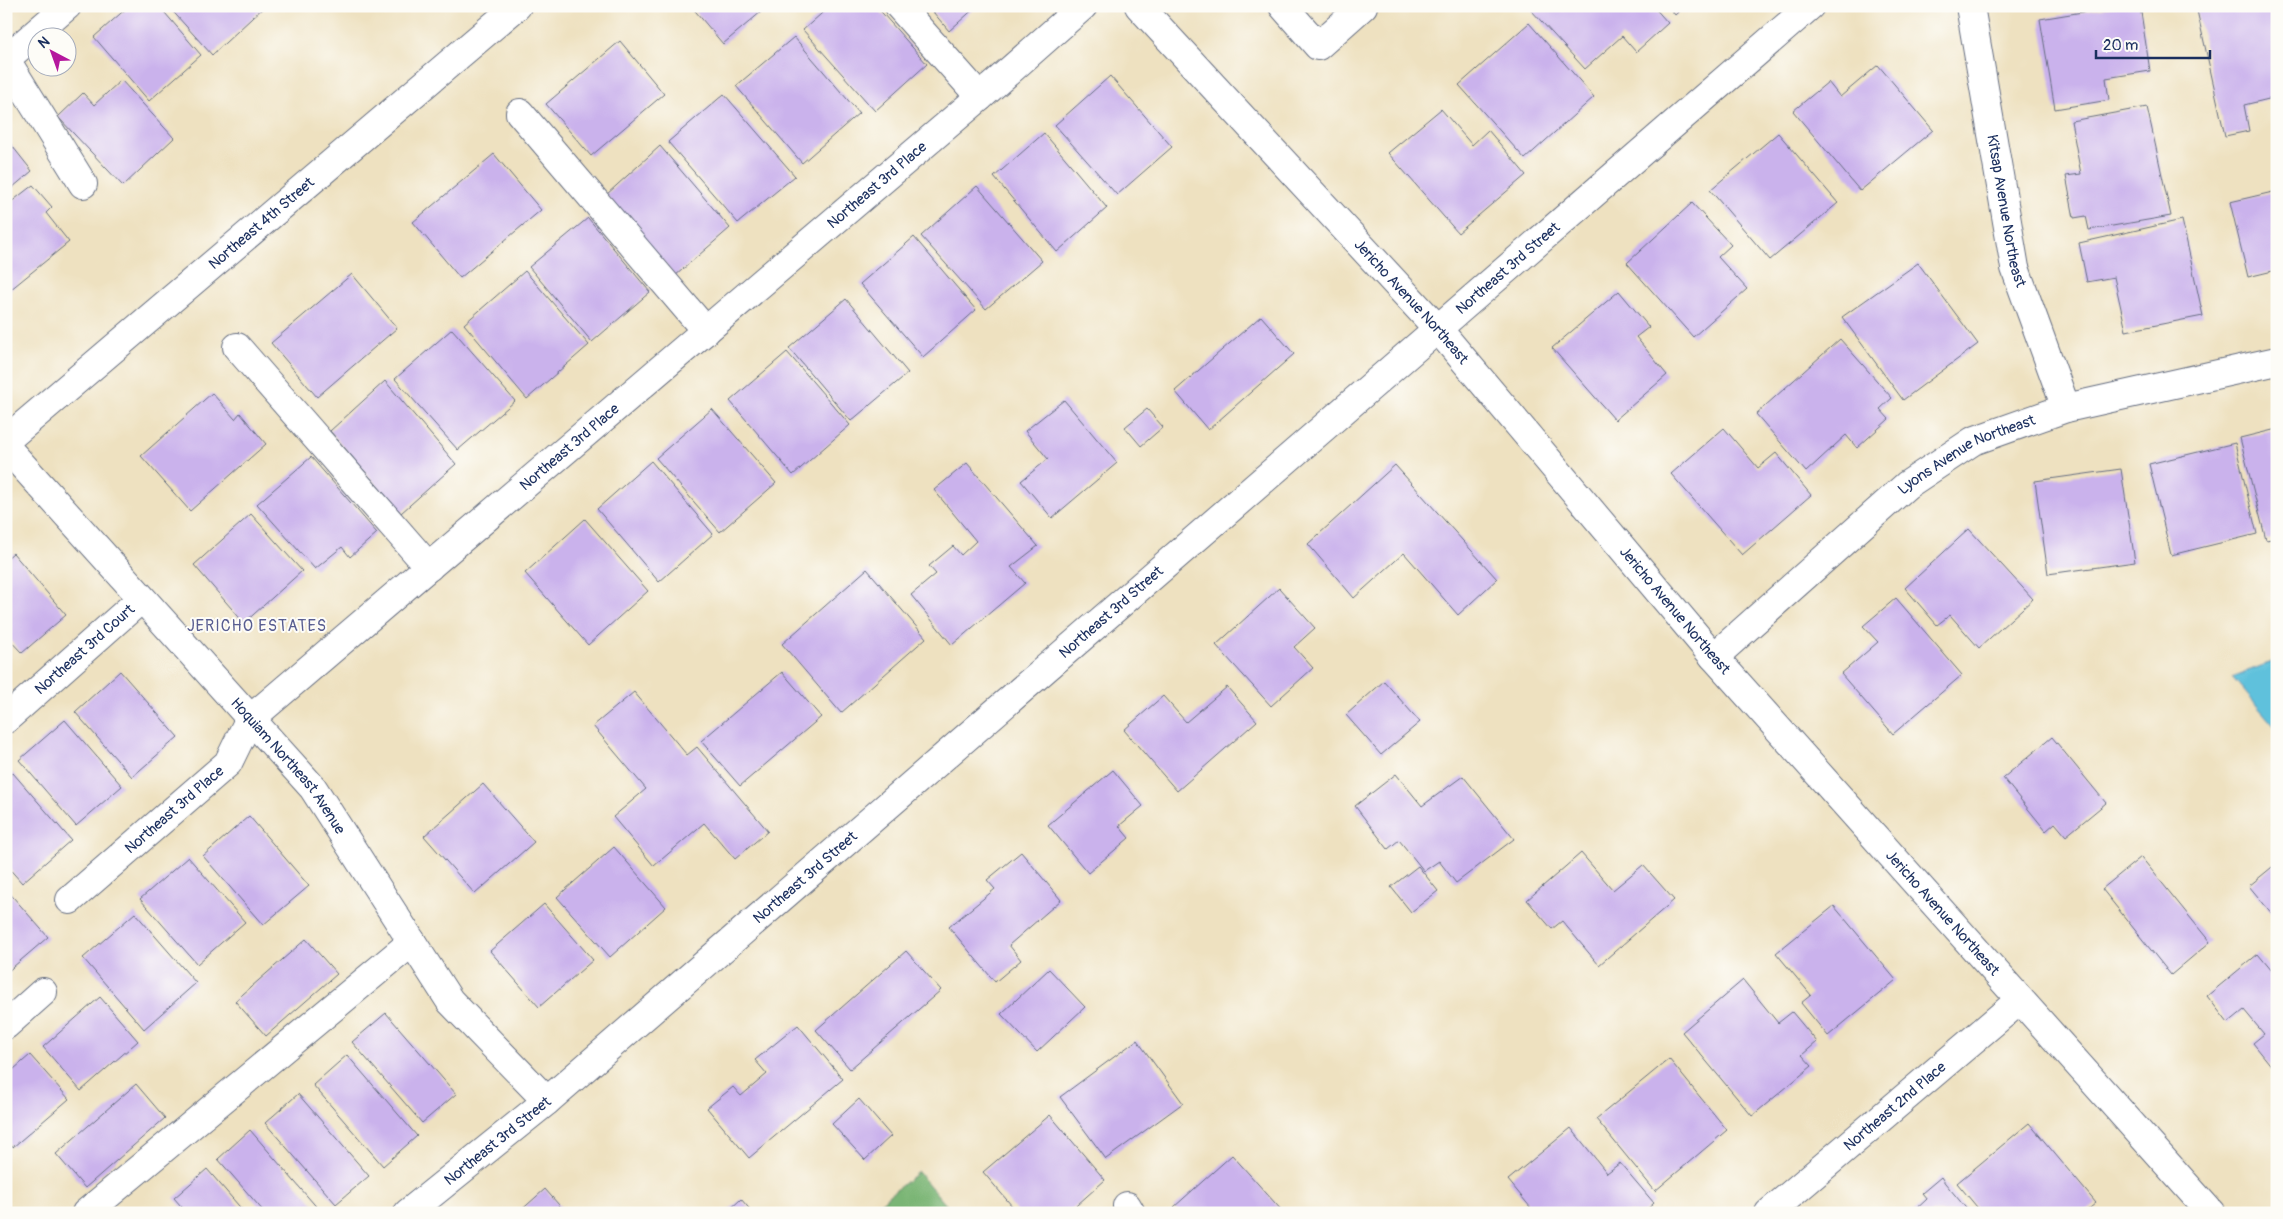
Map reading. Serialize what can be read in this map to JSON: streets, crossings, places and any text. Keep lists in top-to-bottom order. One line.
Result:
{"streets":{"street":["Northeast 3rd Place","Kitsap Avenue Northeast","Northeast 4th Street","Northeast 3rd Street","Jericho Avenue Northeast","Lyons Avenue Northeast","Northeast 3rd Court","Hoquiam Northeast Avenue","Northeast 2nd Place"]},"crossings":[["Northeast 3rd Place","Hoquiam Northeast Avenue"],["Kitsap Avenue Northeast","Lyons Avenue Northeast"],["Northeast 3rd Street","Jericho Avenue Northeast"],["Northeast 3rd Street","Hoquiam Northeast Avenue"],["Jericho Avenue Northeast","Lyons Avenue Northeast"],["Jericho Avenue Northeast","Northeast 2nd Place"],["Northeast 3rd Court","Hoquiam Northeast Avenue"]],"districts":["JERICHO ESTATES"],"scale_bar":"20 m","north":"top left"}
